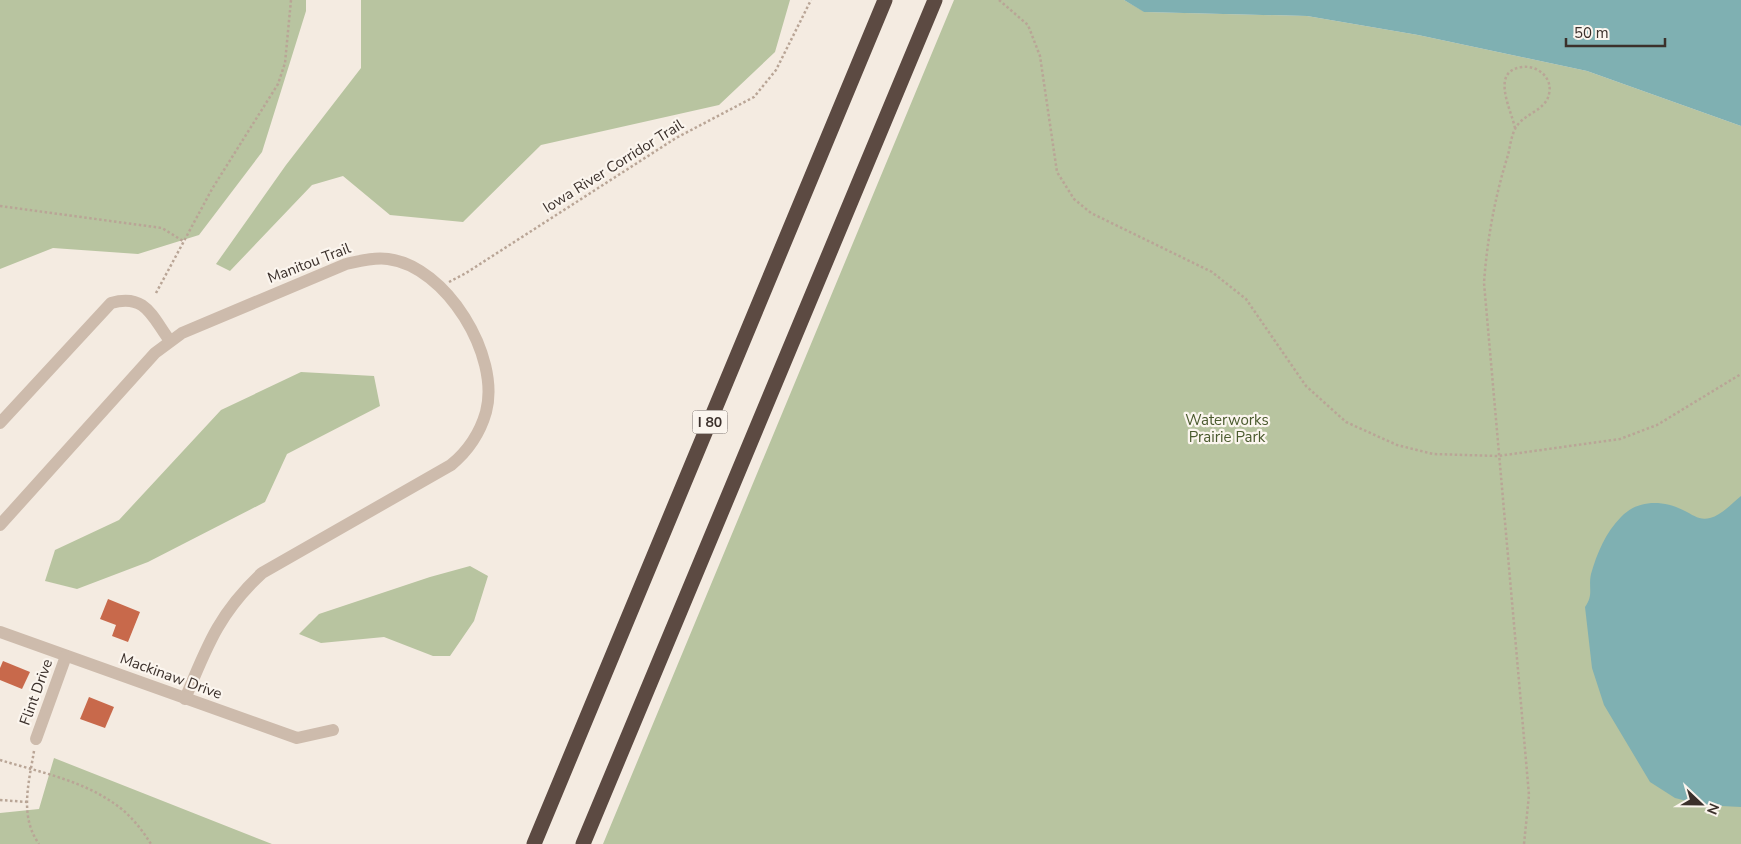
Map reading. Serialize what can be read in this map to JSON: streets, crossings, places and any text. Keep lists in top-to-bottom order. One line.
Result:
{"streets":{"highway":["I 80"],"street":["Manitou Trail","Mackinaw Drive","Flint Drive"],"path":["Iowa River Corridor Trail"]},"crossings":[["Iowa River Corridor Trail","Manitou Trail"],["Manitou Trail","Mackinaw Drive"],["Mackinaw Drive","Flint Drive"]],"parks":["Waterworks Prairie Park"],"scale_bar":"50 m","north":"right"}
